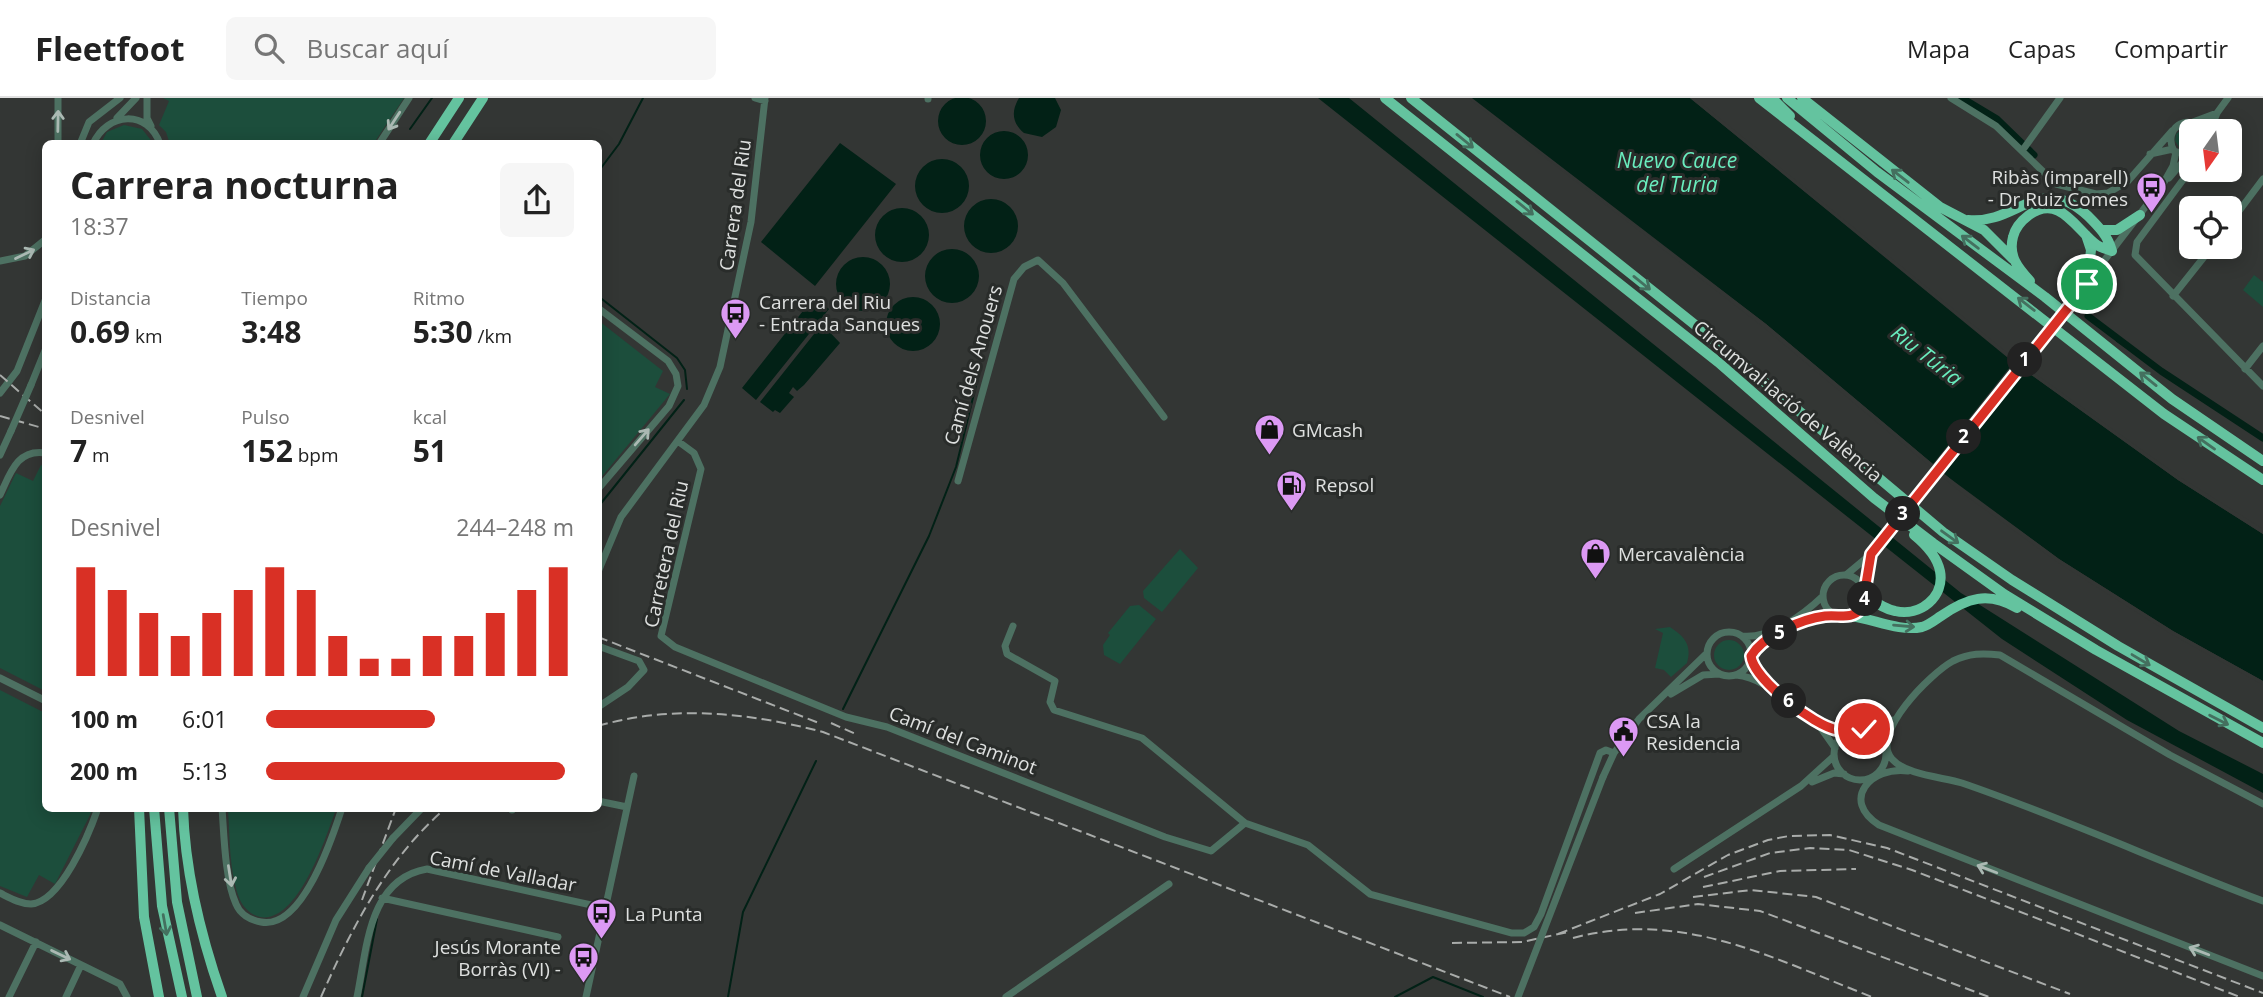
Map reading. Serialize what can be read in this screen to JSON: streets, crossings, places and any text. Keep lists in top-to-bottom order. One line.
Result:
{"streets":{"highway":["Circumval·lació de València"],"street":["Carrera del Riu","Camí dels Anouers","Carretera del Riu","Camí del Caminot","Camí de Valladar"]},"crossings":[["Carrera del Riu","Carretera del Riu"],["Carretera del Riu","Camí del Caminot"]],"one_way":["Circumval·lació de València"],"water":["Nuevo Cauce del Turia","Riu Túria"],"places":{"bus stop":["Ribàs (imparell) - Dr Ruiz Comes","Carrera del Riu - Entrada Sanques","La Punta","Jesús Morante Borràs (VI) -"],"shop":["GMcash","Mercavalència"],"fuel station":["Repsol"],"public building":["CSA la Residencia"]},"north":"bottom","page":{"header":"Fleetfoot","search":"Buscar aquí","nav":["Mapa","Capas","Compartir"],"heading":["Carrera nocturna","18:37"],"stats":[["Distancia","0.69 km"],["Tiempo","3:48"],["Ritmo","5:30 /km"],["Desnivel","7 m"],["Pulso","152 bpm"],["kcal","51"]],"pins":["1","2","3","4","5","6"],"chart":["Desnivel","244–248 m"],"list":[{"name":"100 m","note":"6:01"},{"name":"200 m","note":"5:13"}]}}
